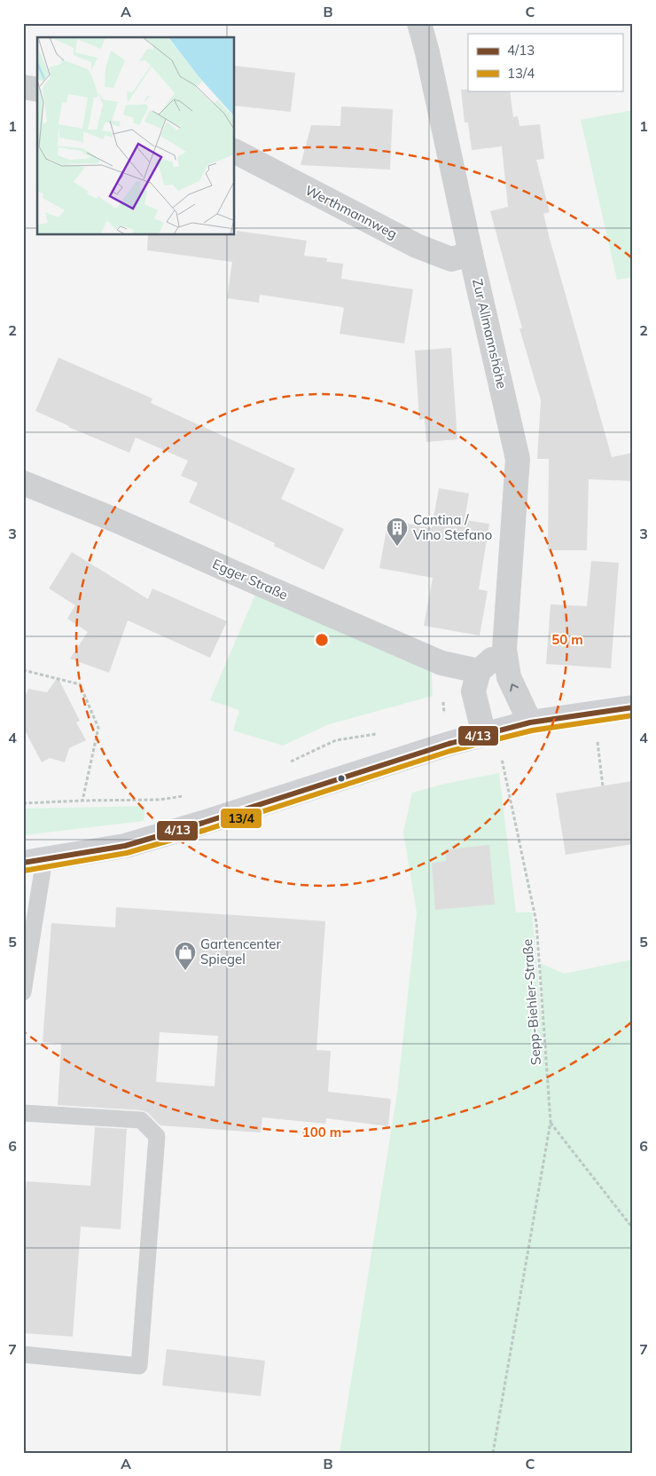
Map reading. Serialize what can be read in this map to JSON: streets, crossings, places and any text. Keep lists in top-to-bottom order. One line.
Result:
{"streets":{"street":["Werthmannweg","Zur Allmannshöhe","Egger Straße"],"path":["Sepp-Biehler-Straße"]},"crossings":[["Werthmannweg","Zur Allmannshöhe"]],"places":{"building":["Cantina / Vino Stefano"],"shop":["Gartencenter Spiegel"]},"lines":["transit line 4/13","transit line 13/4"],"legend":["4/13","13/4"],"grid":{"columns":["A","B","C"],"rows":["1","2","3","4","5","6","7"]},"rings":["50 m","100 m"]}
